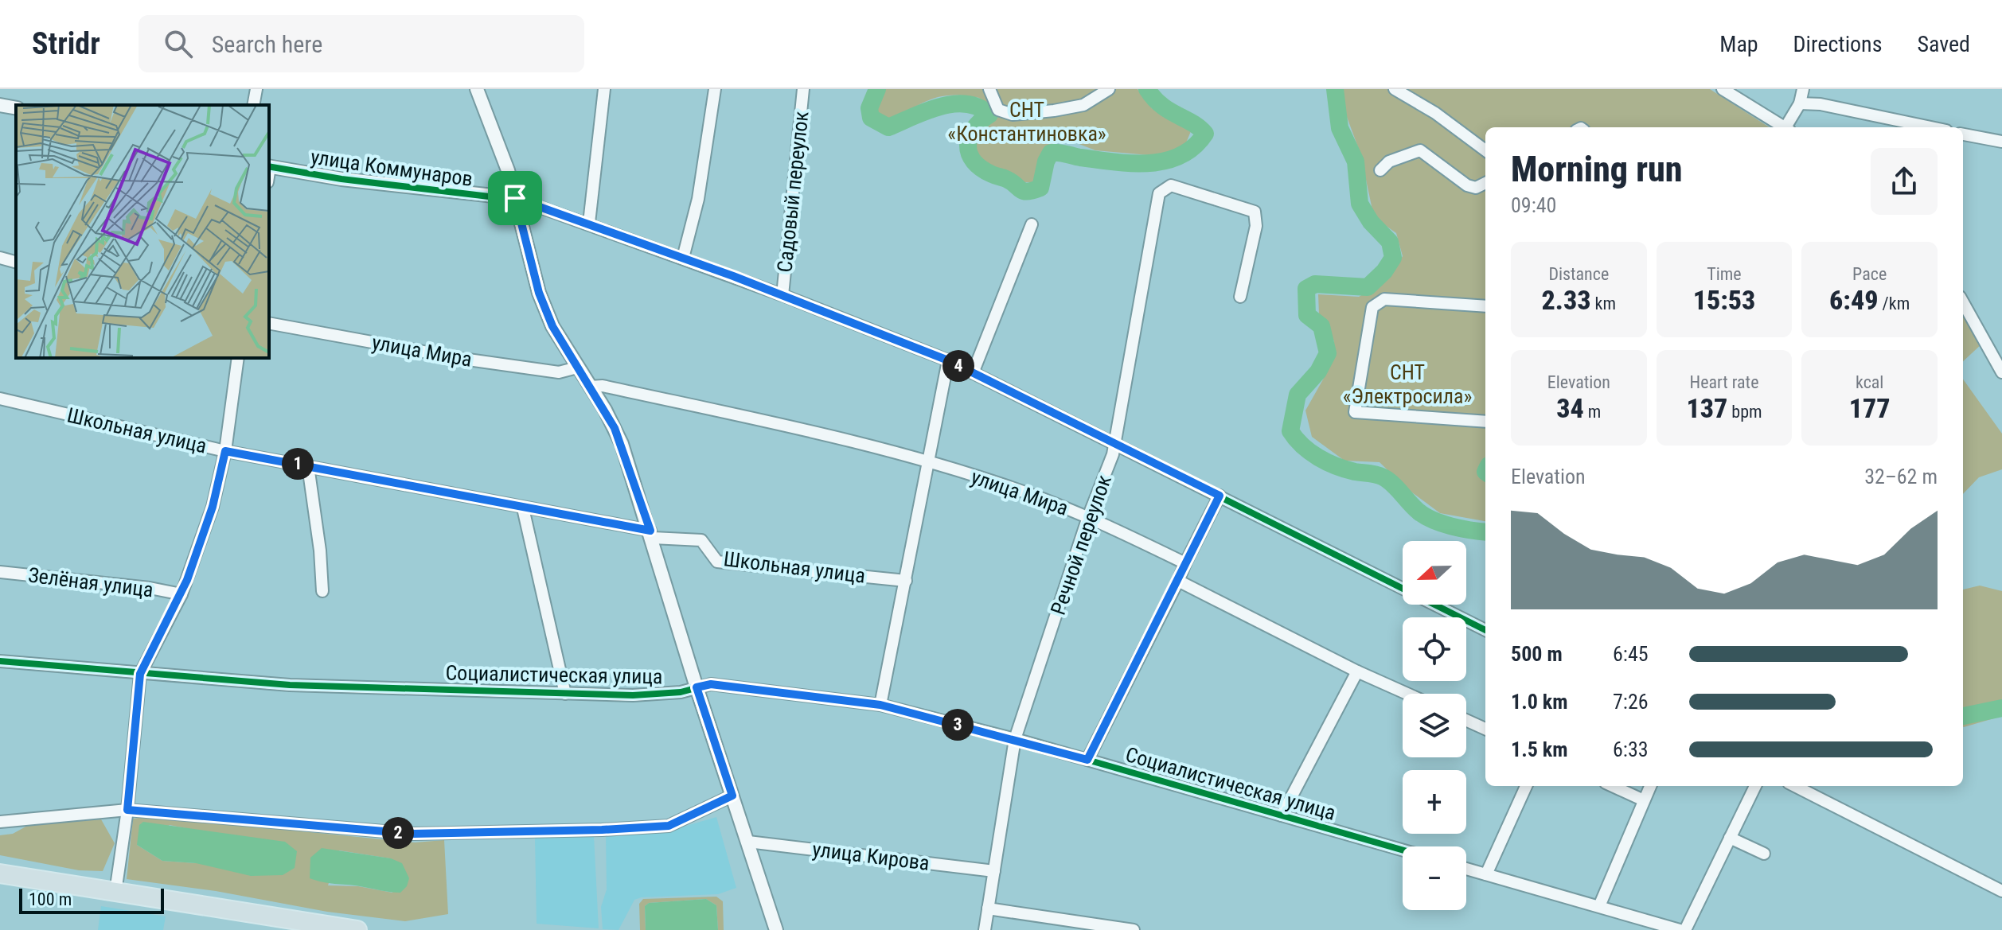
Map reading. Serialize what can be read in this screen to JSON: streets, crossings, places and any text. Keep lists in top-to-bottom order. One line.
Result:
{"streets":{"street":["улица Коммунаров","Садовый переулок","улица Мира","Школьная улица","Речной переулок","Зелёная улица","Социалистическая улица","улица Кирова"]},"crossings":[["улица Коммунаров","Садовый переулок"],["улица Коммунаров","Речной переулок"],["улица Мира","Речной переулок"],["Речной переулок","Социалистическая улица"],["Речной переулок","улица Кирова"]],"parks":["СНТ «Константиновка»","СНТ «Электросила»"],"scale_bar":"100 m","north":"left","page":{"header":"Stridr","search":"Search here","nav":["Map","Directions","Saved"],"heading":["Morning run","09:40"],"stats":[["Distance","2.33 km"],["Time","15:53"],["Pace","6:49 /km"],["Elevation","34 m"],["Heart rate","137 bpm"],["kcal","177"]],"pins":["4","1","3","2"],"chart":["Elevation","32–62 m"],"map_buttons":["+","−"],"list":[{"name":"500 m","note":"6:45"},{"name":"1.0 km","note":"7:26"},{"name":"1.5 km","note":"6:33"}],"scale":"100 m"}}
